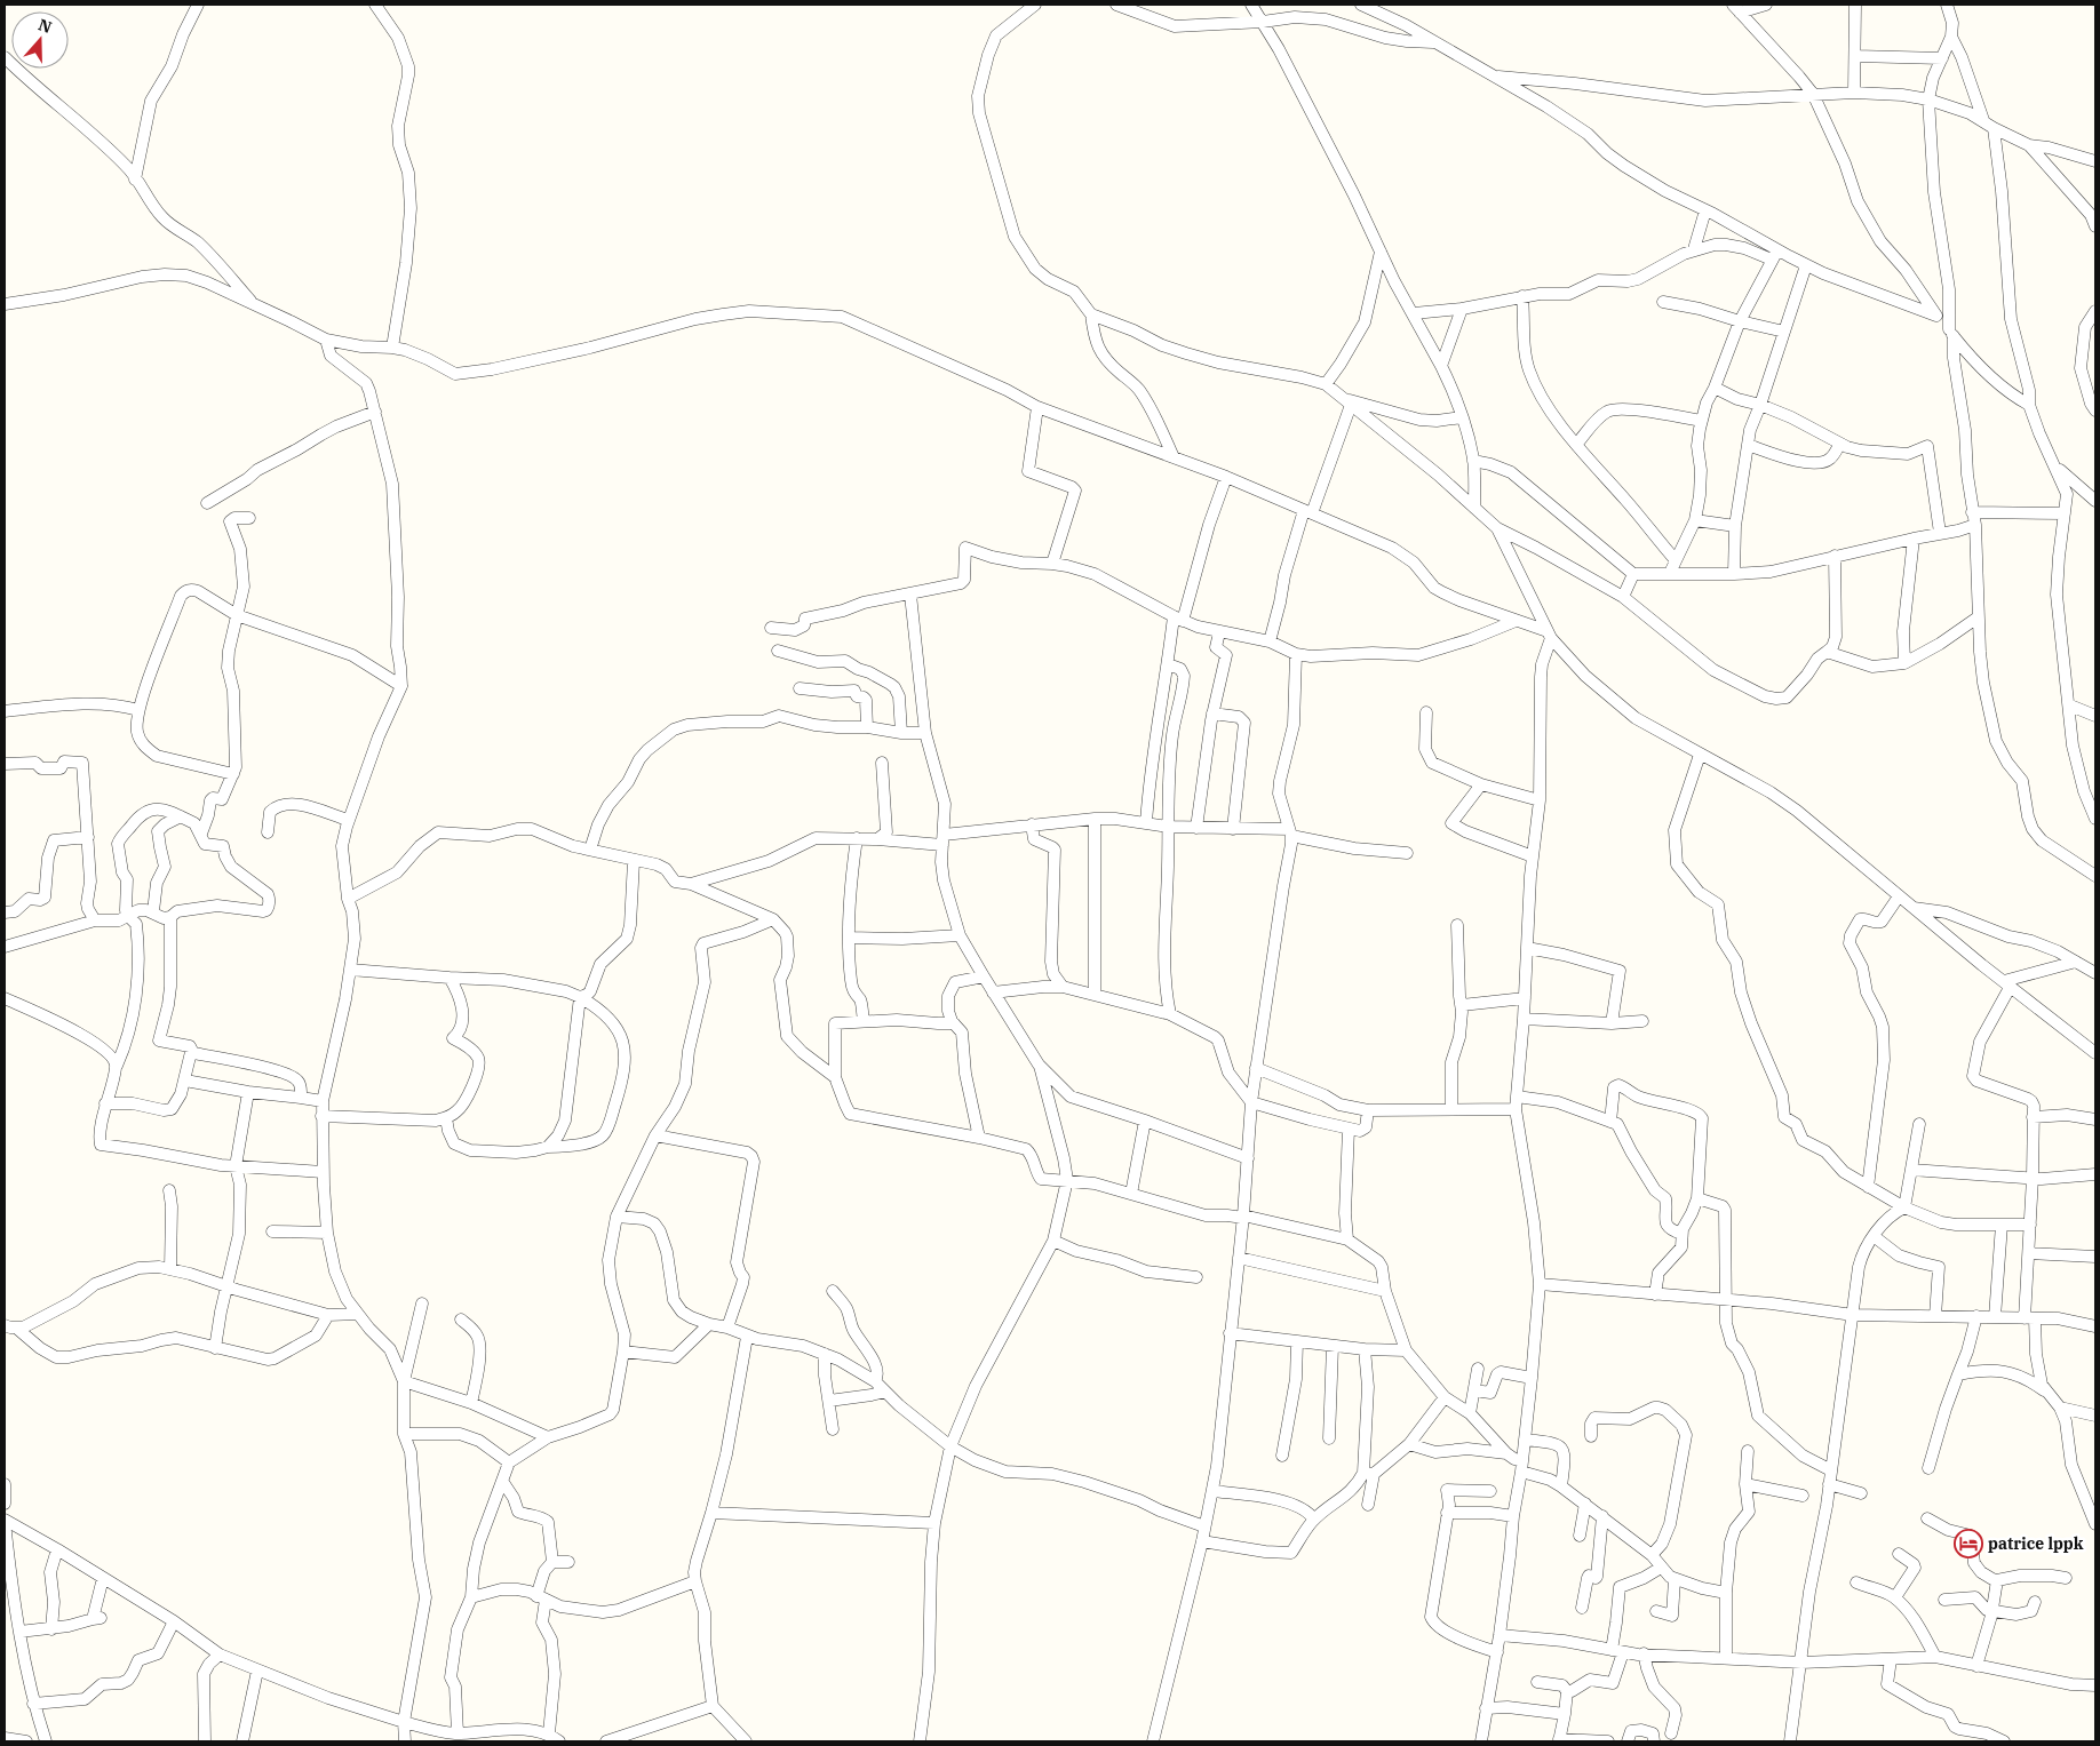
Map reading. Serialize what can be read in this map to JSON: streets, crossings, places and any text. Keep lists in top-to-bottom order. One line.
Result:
{"places":{"hotel":["patrice lppk"]},"north":"top"}
